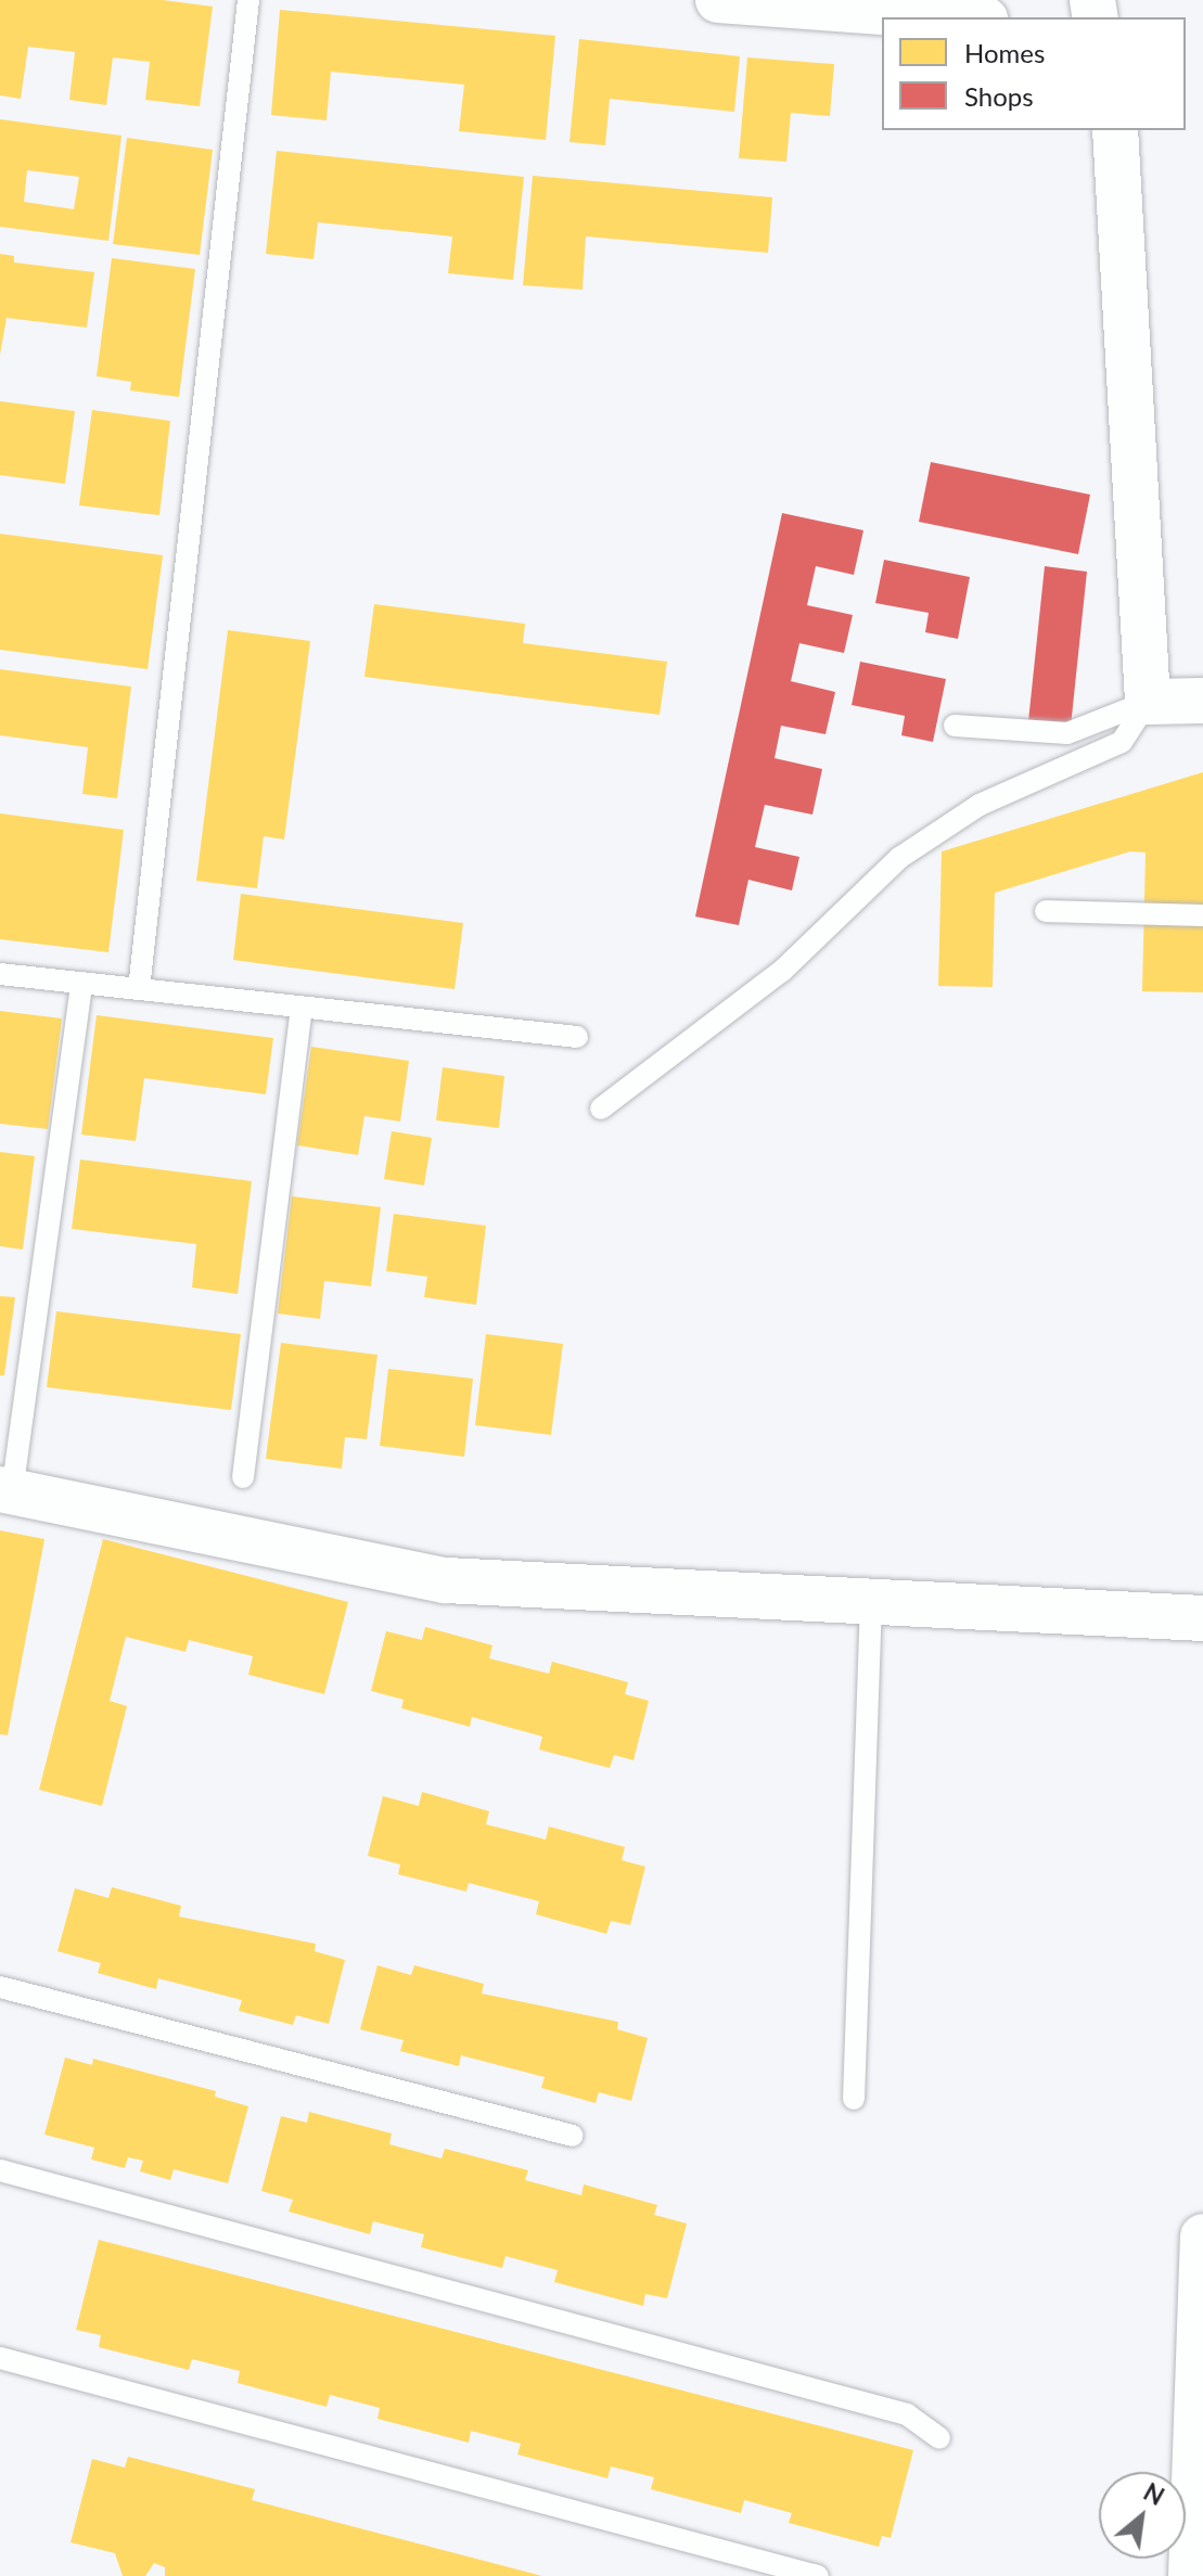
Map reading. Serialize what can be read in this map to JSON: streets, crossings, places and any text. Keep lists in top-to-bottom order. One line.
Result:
{"legend":["Homes","Shops"],"north":"top right"}
